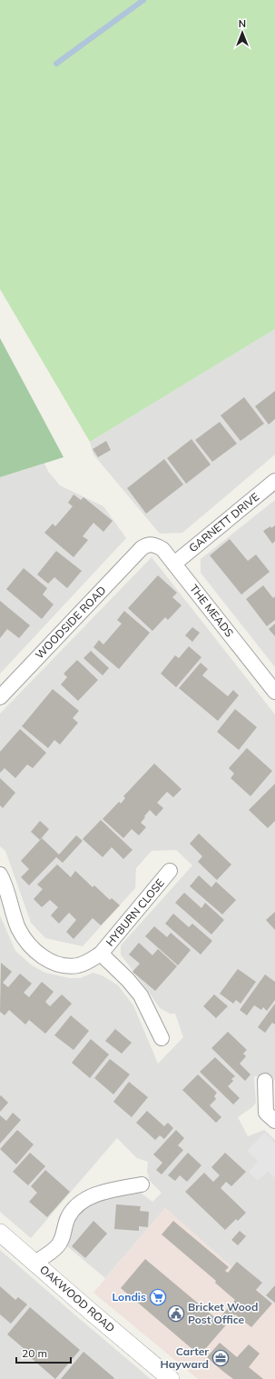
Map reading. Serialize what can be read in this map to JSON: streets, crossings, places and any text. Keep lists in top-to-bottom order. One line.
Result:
{"streets":{"street":["GARNETT DRIVE","THE MEADS","WOODSIDE ROAD","HYBURN CLOSE","OAKWOOD ROAD"]},"crossings":[["GARNETT DRIVE","THE MEADS"],["THE MEADS","WOODSIDE ROAD"]],"places":{"supermarket":["Londis"],"public building":["Bricket Wood Post Office"],"office":["Carter Hayward"]},"scale_bar":"20 m","north":"top"}
